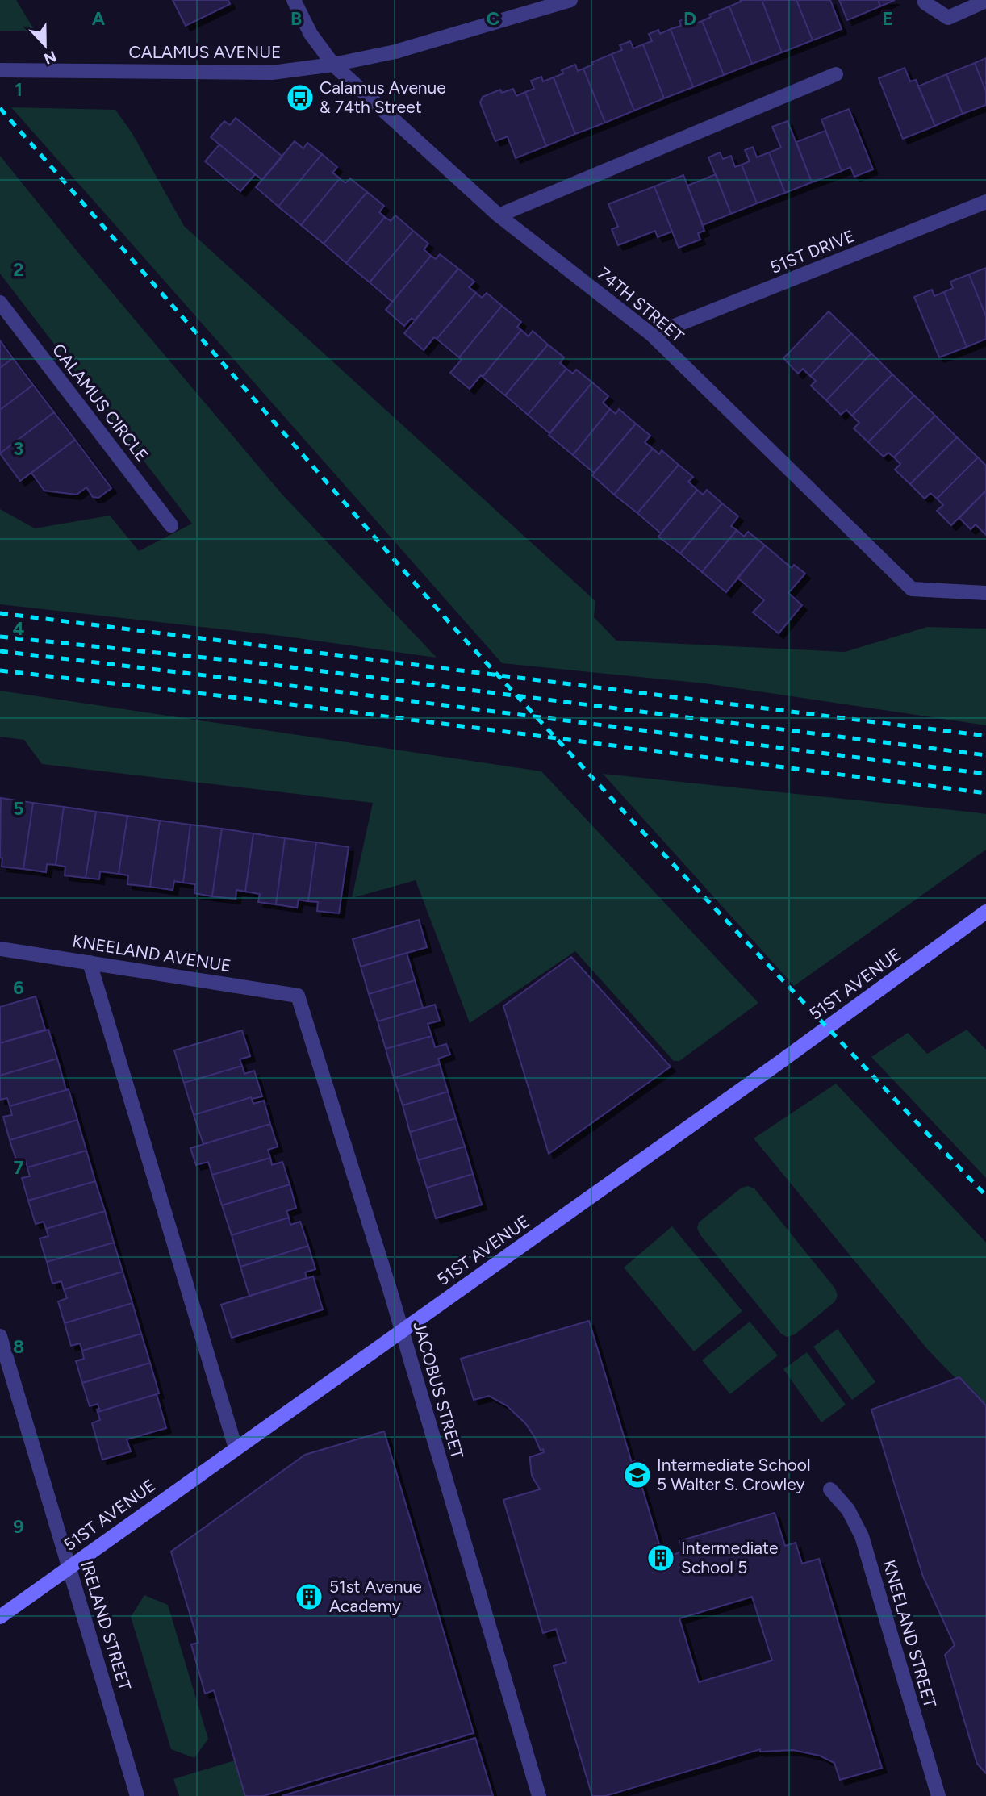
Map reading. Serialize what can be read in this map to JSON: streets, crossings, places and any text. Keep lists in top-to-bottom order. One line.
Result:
{"streets":{"street":["CALAMUS AVENUE","51ST DRIVE","74TH STREET","CALAMUS CIRCLE","KNEELAND AVENUE","51ST AVENUE","JACOBUS STREET","IRELAND STREET","KNEELAND STREET"]},"crossings":[["CALAMUS AVENUE","74TH STREET"],["51ST DRIVE","74TH STREET"],["KNEELAND AVENUE","JACOBUS STREET"],["51ST AVENUE","JACOBUS STREET"],["51ST AVENUE","IRELAND STREET"]],"places":{"bus stop":["Calamus Avenue & 74th Street"],"school or university":["Intermediate School 5 Walter S. Crowley"],"building":["Intermediate School 5","51st Avenue Academy"]},"north":"bottom","grid":{"columns":["A","B","C","D","E"],"rows":["1","2","3","4","5","6","7","8","9"]}}
